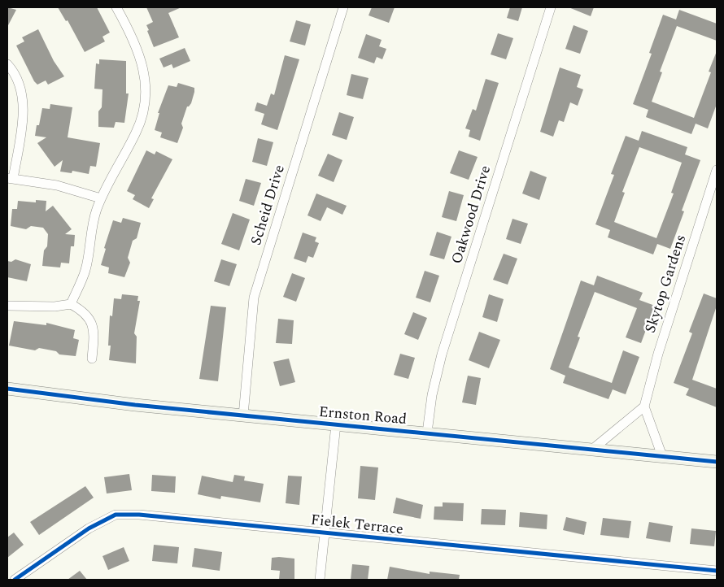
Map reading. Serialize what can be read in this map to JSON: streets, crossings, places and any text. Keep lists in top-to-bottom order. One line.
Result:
{"streets":{"street":["Scheid Drive","Oakwood Drive","Skytop Gardens","Ernston Road","Fielek Terrace"]},"crossings":[["Scheid Drive","Ernston Road"],["Oakwood Drive","Ernston Road"]]}
